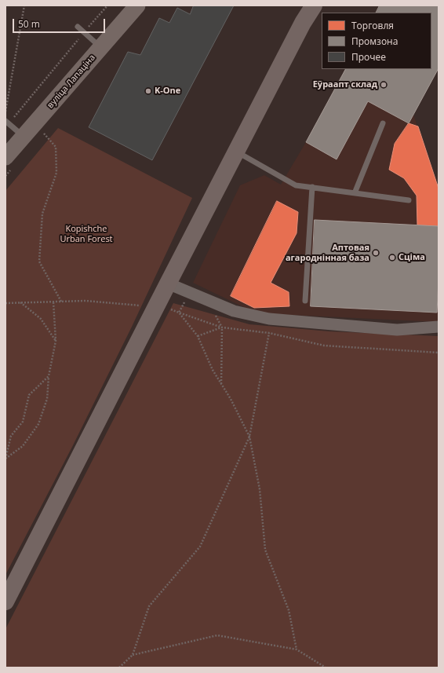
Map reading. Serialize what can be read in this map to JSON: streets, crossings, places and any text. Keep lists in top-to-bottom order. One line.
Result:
{"streets":{"main road":["вуліца Лапаціна"]},"parks":["Kopishche Urban Forest"],"places":["Еўраапт склад","K-One","Аптовая агароднінная база","Сціма"],"legend":["Торговля","Промзона","Прочее"],"scale_bar":"50 m"}
